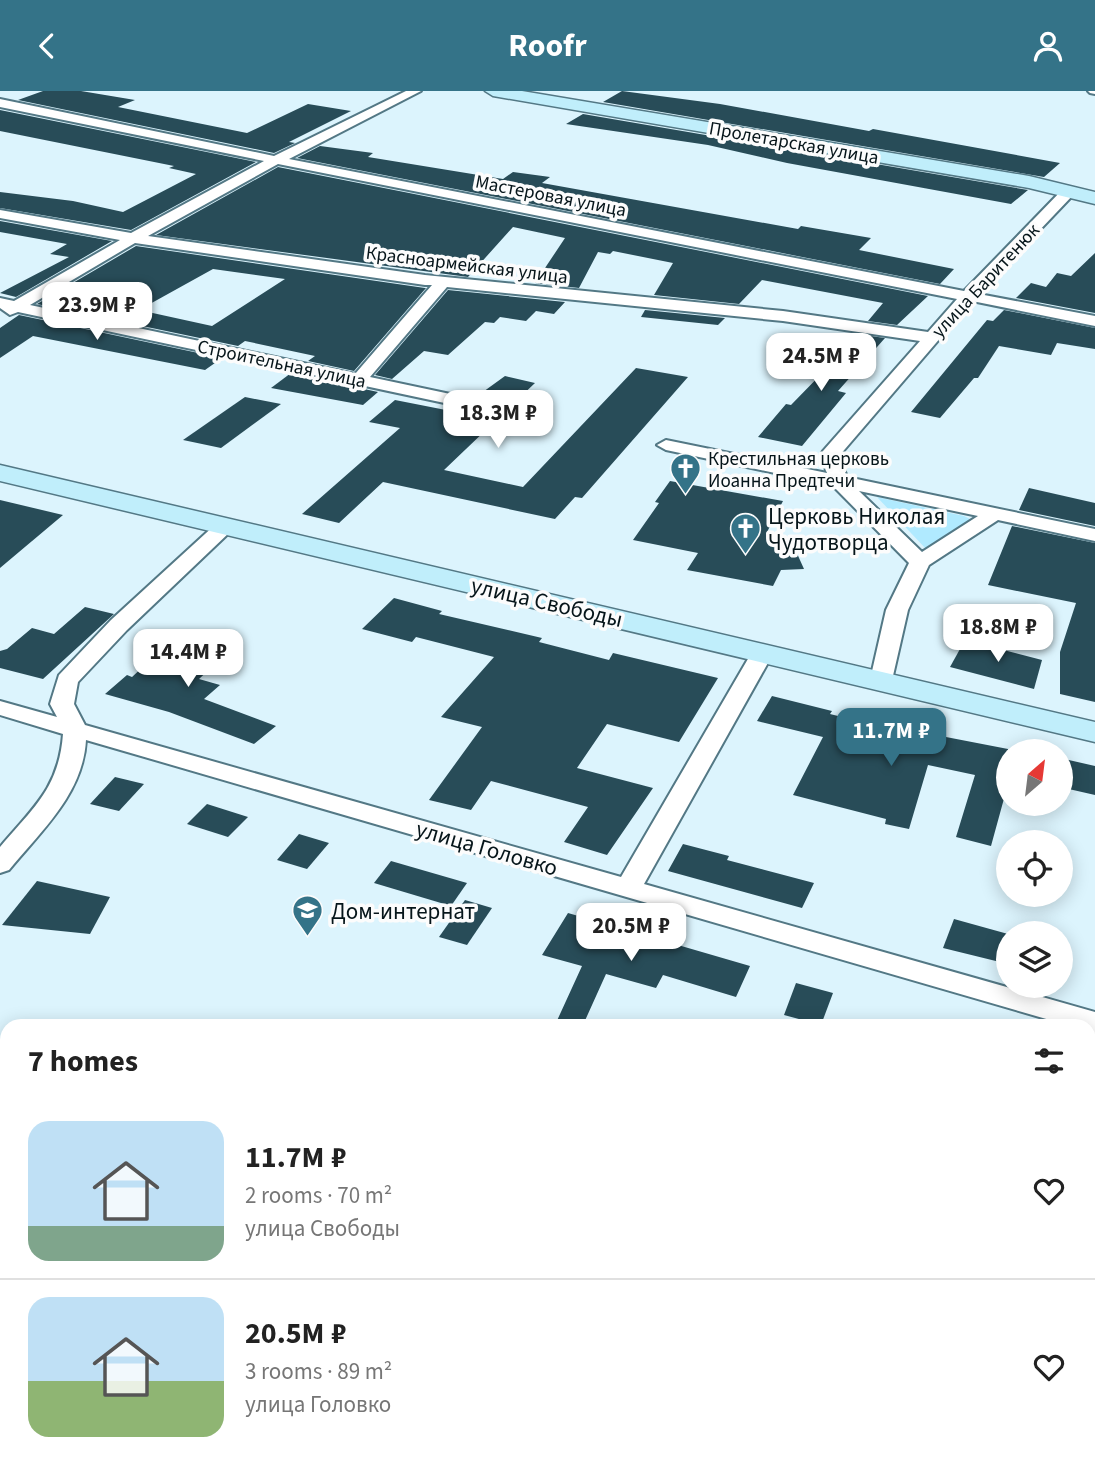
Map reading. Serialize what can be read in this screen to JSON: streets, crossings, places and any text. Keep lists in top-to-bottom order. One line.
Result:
{"streets":{"main road":["Пролетарская улица","улица Свободы"],"street":["Мастеровая улица","Красноармейская улица","улица Баритенюк","Строительная улица","улица Головко"]},"crossings":[["Пролетарская улица","улица Баритенюк"],["Мастеровая улица","улица Баритенюк"],["Красноармейская улица","улица Баритенюк"]],"places":{"church":["Крестильная церковь Иоанна Предтечи","Церковь Николая Чудотворца"],"school or university":["Дом-интернат"]},"north":"top right","page":{"header":"Roofr","price":["23.9M ₽","24.5M ₽","18.3M ₽","18.8M ₽","14.4M ₽","11.7M ₽","20.5M ₽"],"heading":"7 homes","list":[{"name":"11.7M ₽","note":"2 rooms · 70 m² · улица Свободы"},{"name":"20.5M ₽","note":"3 rooms · 89 m² · улица Головко"}]}}
